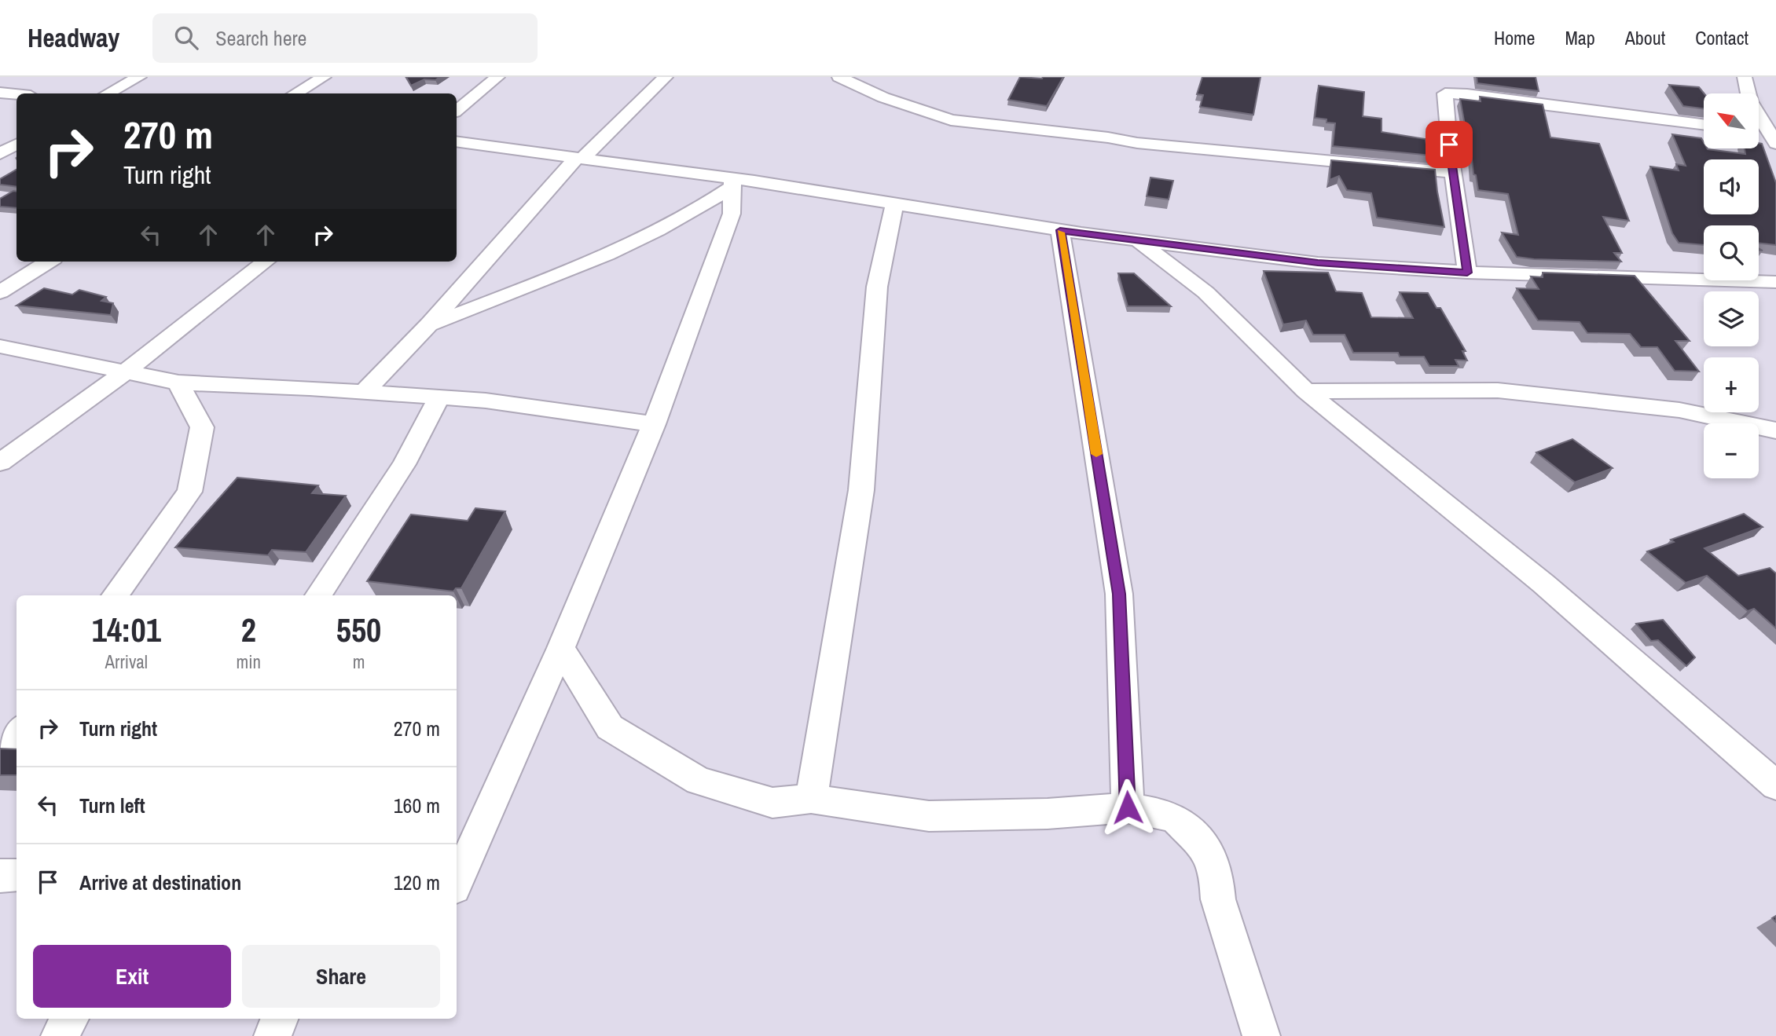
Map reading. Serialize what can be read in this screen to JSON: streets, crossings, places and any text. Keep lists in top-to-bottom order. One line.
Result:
{"north":"top left","page":{"header":"Headway","search":"Search here","nav":["Home","Map","About","Contact"],"map_buttons":["+","−"],"turn":["270 m","Turn right"],"eta":["14:01","Arrival","2","min","550","m"],"list":[{"name":"Turn right","value":"270 m"},{"name":"Turn left","value":"160 m"},{"name":"Arrive at destination","value":"120 m"}],"buttons":["Exit","Share"]}}
